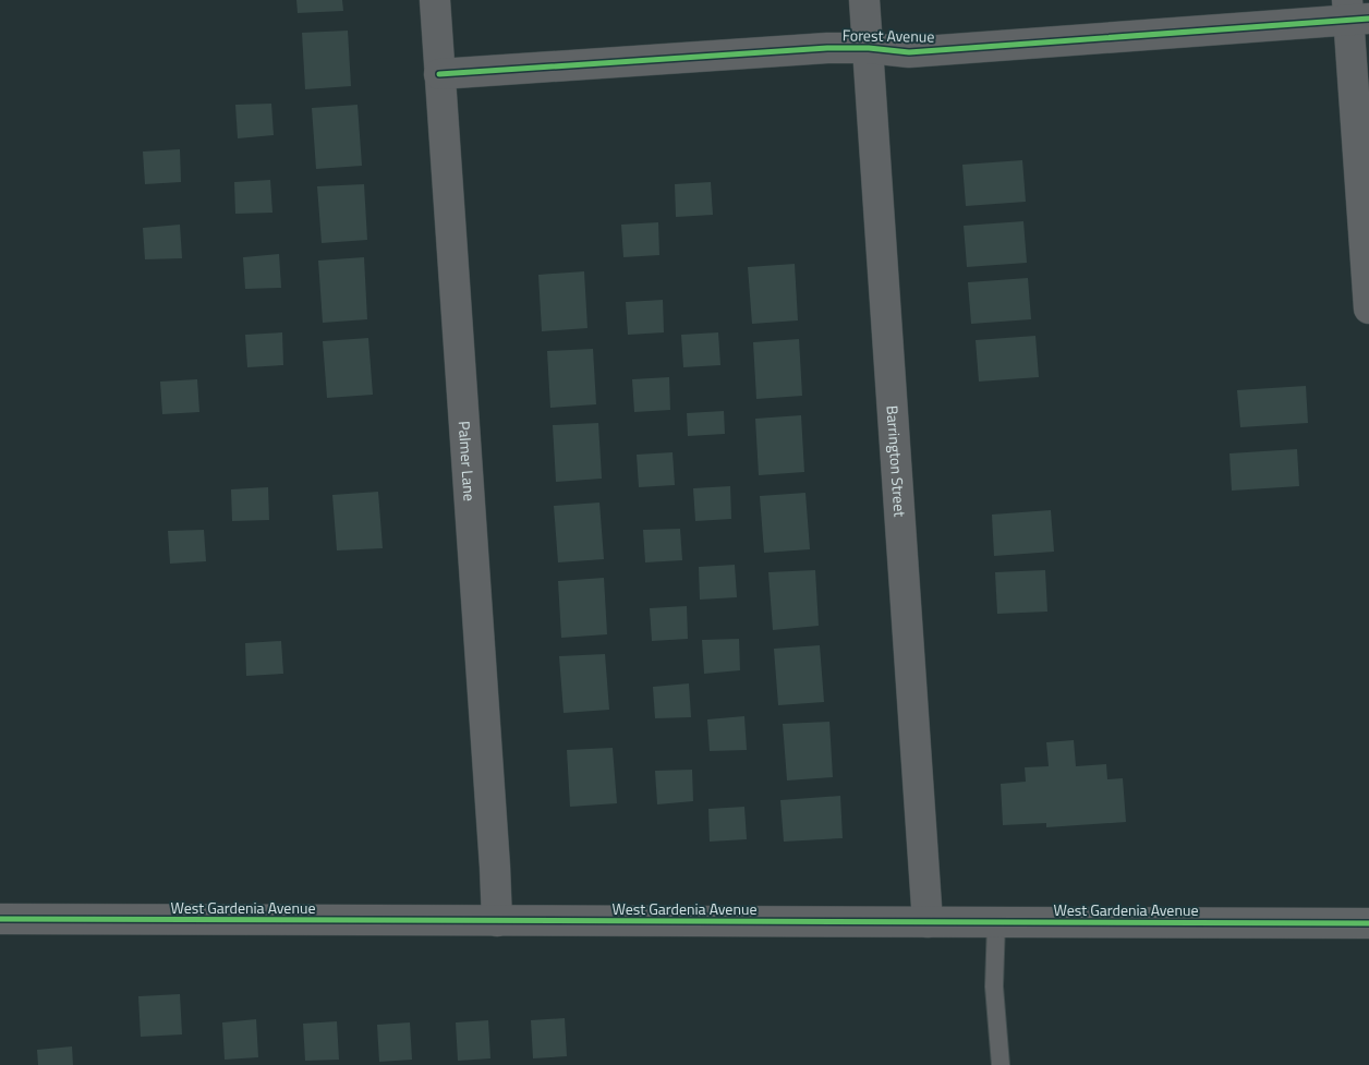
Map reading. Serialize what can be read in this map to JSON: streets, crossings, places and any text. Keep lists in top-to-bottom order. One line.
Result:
{"streets":{"street":["Forest Avenue","Palmer Lane","Barrington Street","West Gardenia Avenue"]},"crossings":[["Forest Avenue","Palmer Lane"],["Forest Avenue","Barrington Street"],["Palmer Lane","West Gardenia Avenue"],["Barrington Street","West Gardenia Avenue"]]}
